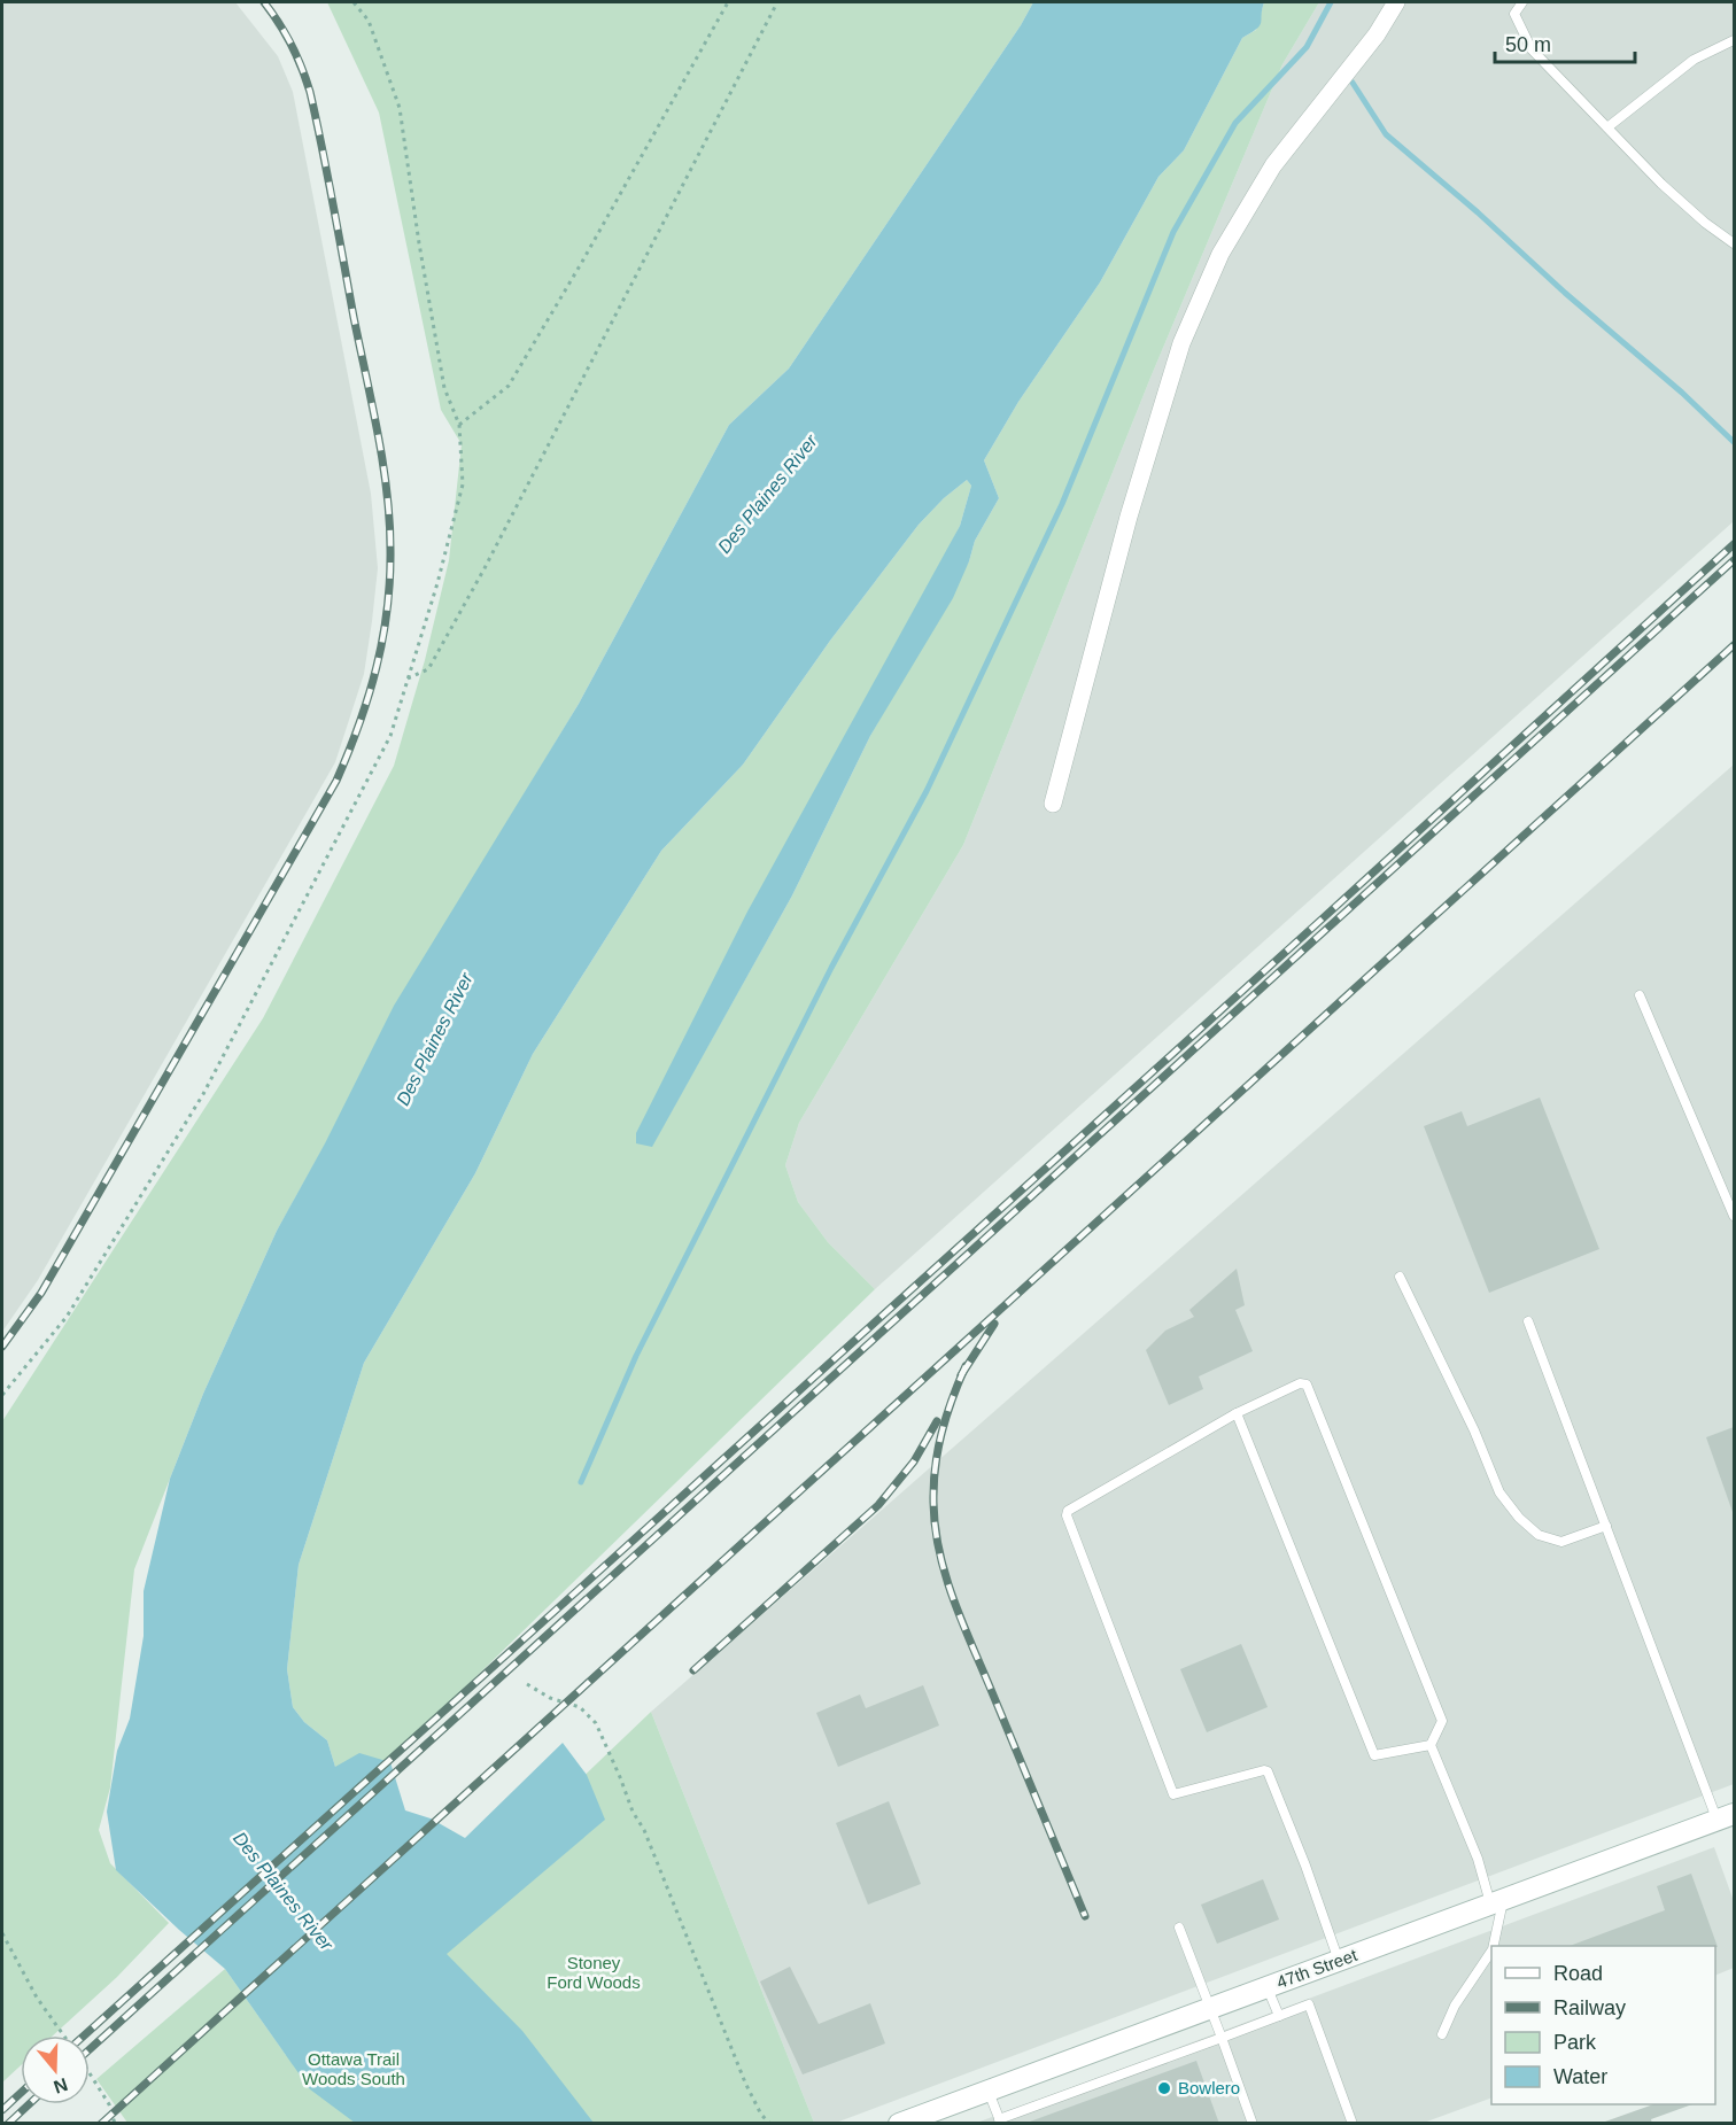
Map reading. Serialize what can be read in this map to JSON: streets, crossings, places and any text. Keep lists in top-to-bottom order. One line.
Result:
{"streets":{"main road":["47th Street"]},"water":["Des Plaines River"],"parks":["Stoney Ford Woods","Ottawa Trail Woods South"],"places":["Bowlero"],"legend":["Road","Railway","Park","Water"],"scale_bar":"50 m","north":"bottom"}
